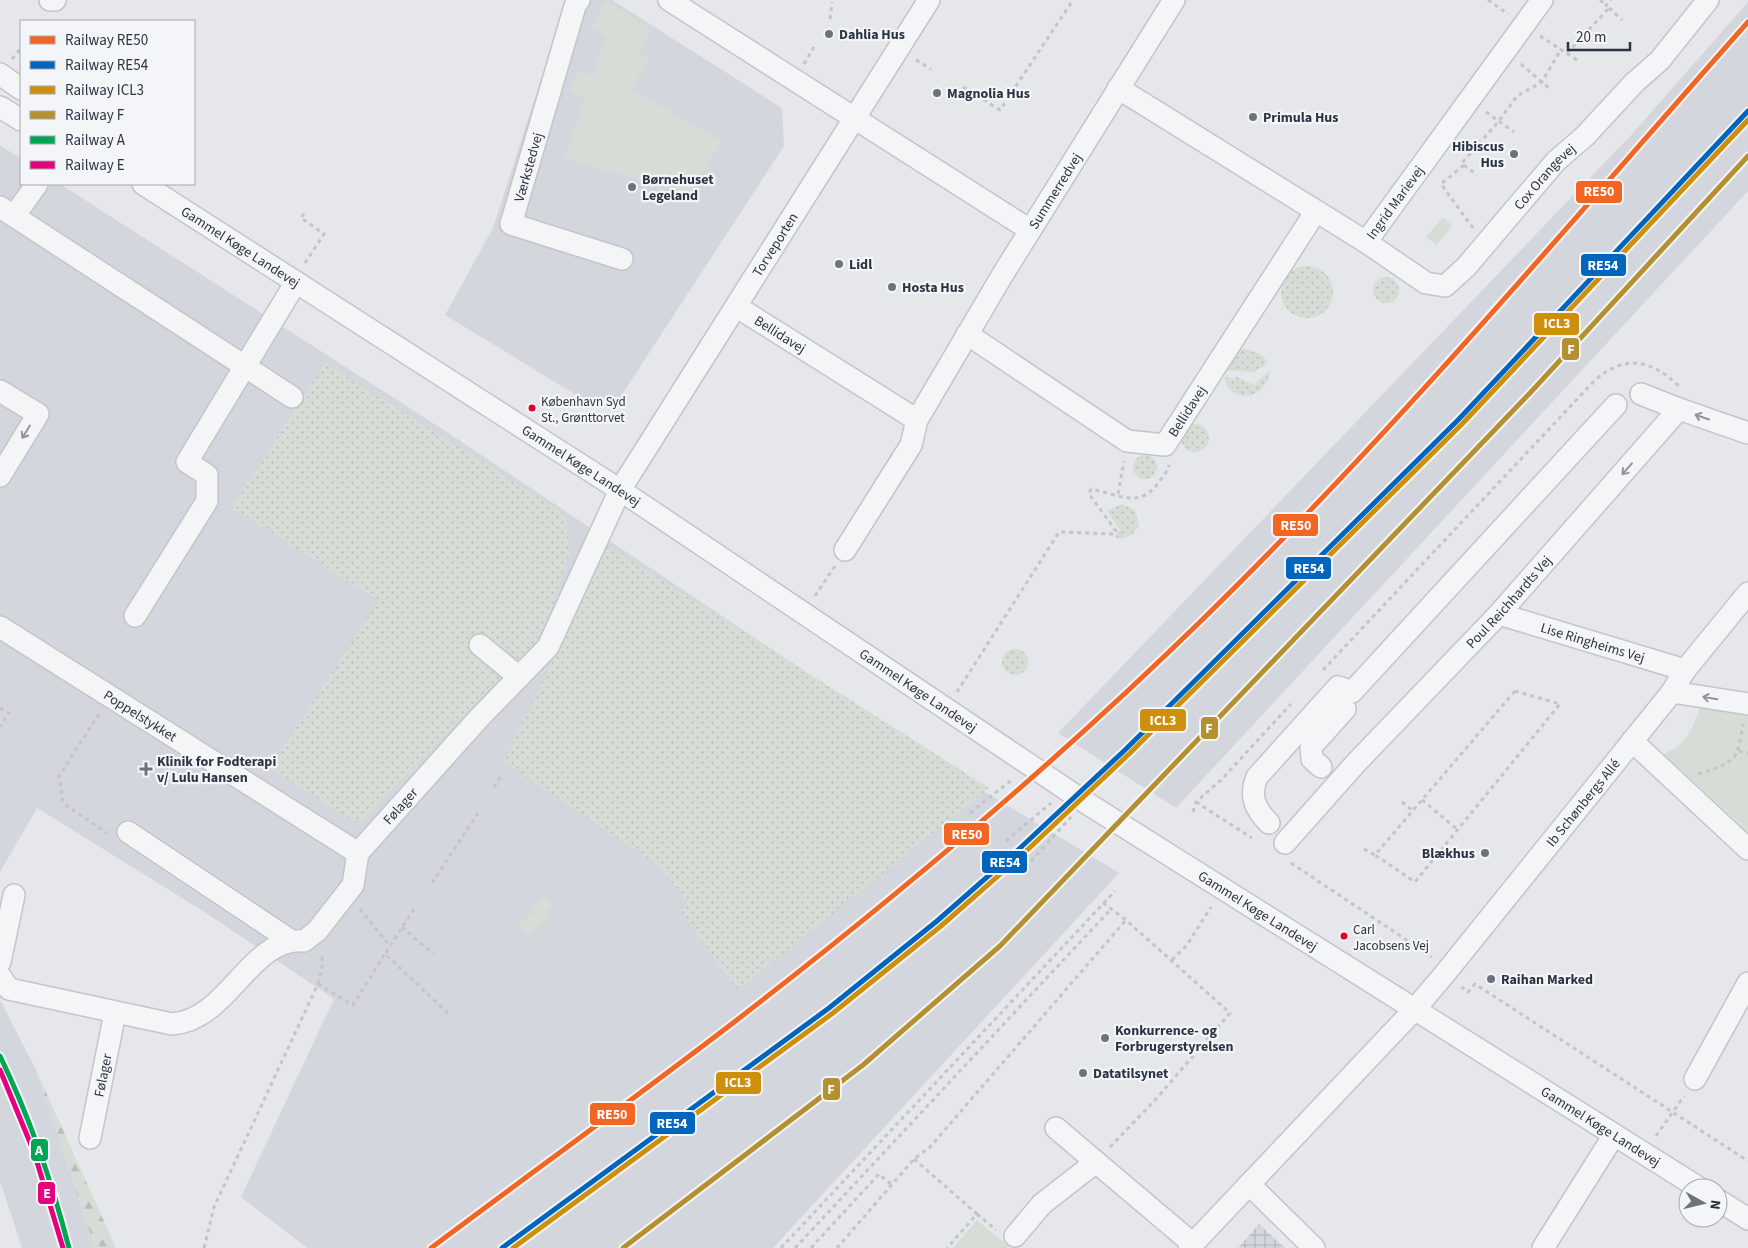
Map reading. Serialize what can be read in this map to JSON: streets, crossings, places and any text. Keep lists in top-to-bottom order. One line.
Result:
{"streets":{"street":["Værkstedvej","Cox Orangevej","Summerredvej","Ingrid Marievej","Torveporten","Gammel Køge Landevej","Bellidavej","Poul Reichhardts Vej","Lise Ringheims Vej","Poppelstykket","Ib Schønbergs Allé","Følager"]},"crossings":[["Cox Orangevej","Ingrid Marievej"],["Summerredvej","Ingrid Marievej"],["Summerredvej","Torveporten"],["Ingrid Marievej","Bellidavej"],["Torveporten","Gammel Køge Landevej"],["Torveporten","Bellidavej"],["Torveporten","Følager"],["Gammel Køge Landevej","Bellidavej"],["Gammel Køge Landevej","Ib Schønbergs Allé"],["Gammel Køge Landevej","Følager"],["Poul Reichhardts Vej","Lise Ringheims Vej"],["Lise Ringheims Vej","Ib Schønbergs Allé"],["Poppelstykket","Følager"]],"places":{"other":["Dahlia Hus","Magnolia Hus","Primula Hus","Hibiscus Hus","Børnehuset Legeland","Lidl","Hosta Hus","København Syd St., Grønttorvet","Blækhus","Carl Jacobsens Vej","Raihan Marked","Konkurrence- og Forbrugerstyrelsen","Datatilsynet"],"health":["Klinik for Fodterapi v/ Lulu Hansen"]},"lines":["rail line RE50","rail line RE54","rail line ICL3","rail line F","rail line A","rail line E"],"legend":["Railway RE50","Railway RE54","Railway ICL3","Railway F","Railway A","Railway E"],"scale_bar":"20 m","north":"right"}
